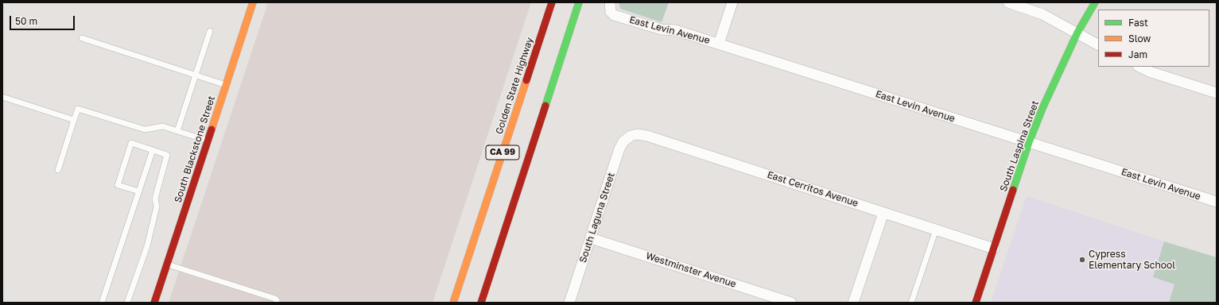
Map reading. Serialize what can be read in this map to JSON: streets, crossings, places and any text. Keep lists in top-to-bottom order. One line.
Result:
{"streets":{"main road":["Golden State Highway","South Laspina Street","South Blackstone Street","CA 99"],"street":["East Levin Avenue","East Cerritos Avenue","South Laguna Street","Westminster Avenue"]},"crossings":[["East Levin Avenue","South Laspina Street"],["South Laspina Street","East Cerritos Avenue"],["East Cerritos Avenue","South Laguna Street"],["South Laguna Street","Westminster Avenue"]],"places":["Cypress Elementary School"],"legend":["Fast","Slow","Jam"],"scale_bar":"50 m"}
